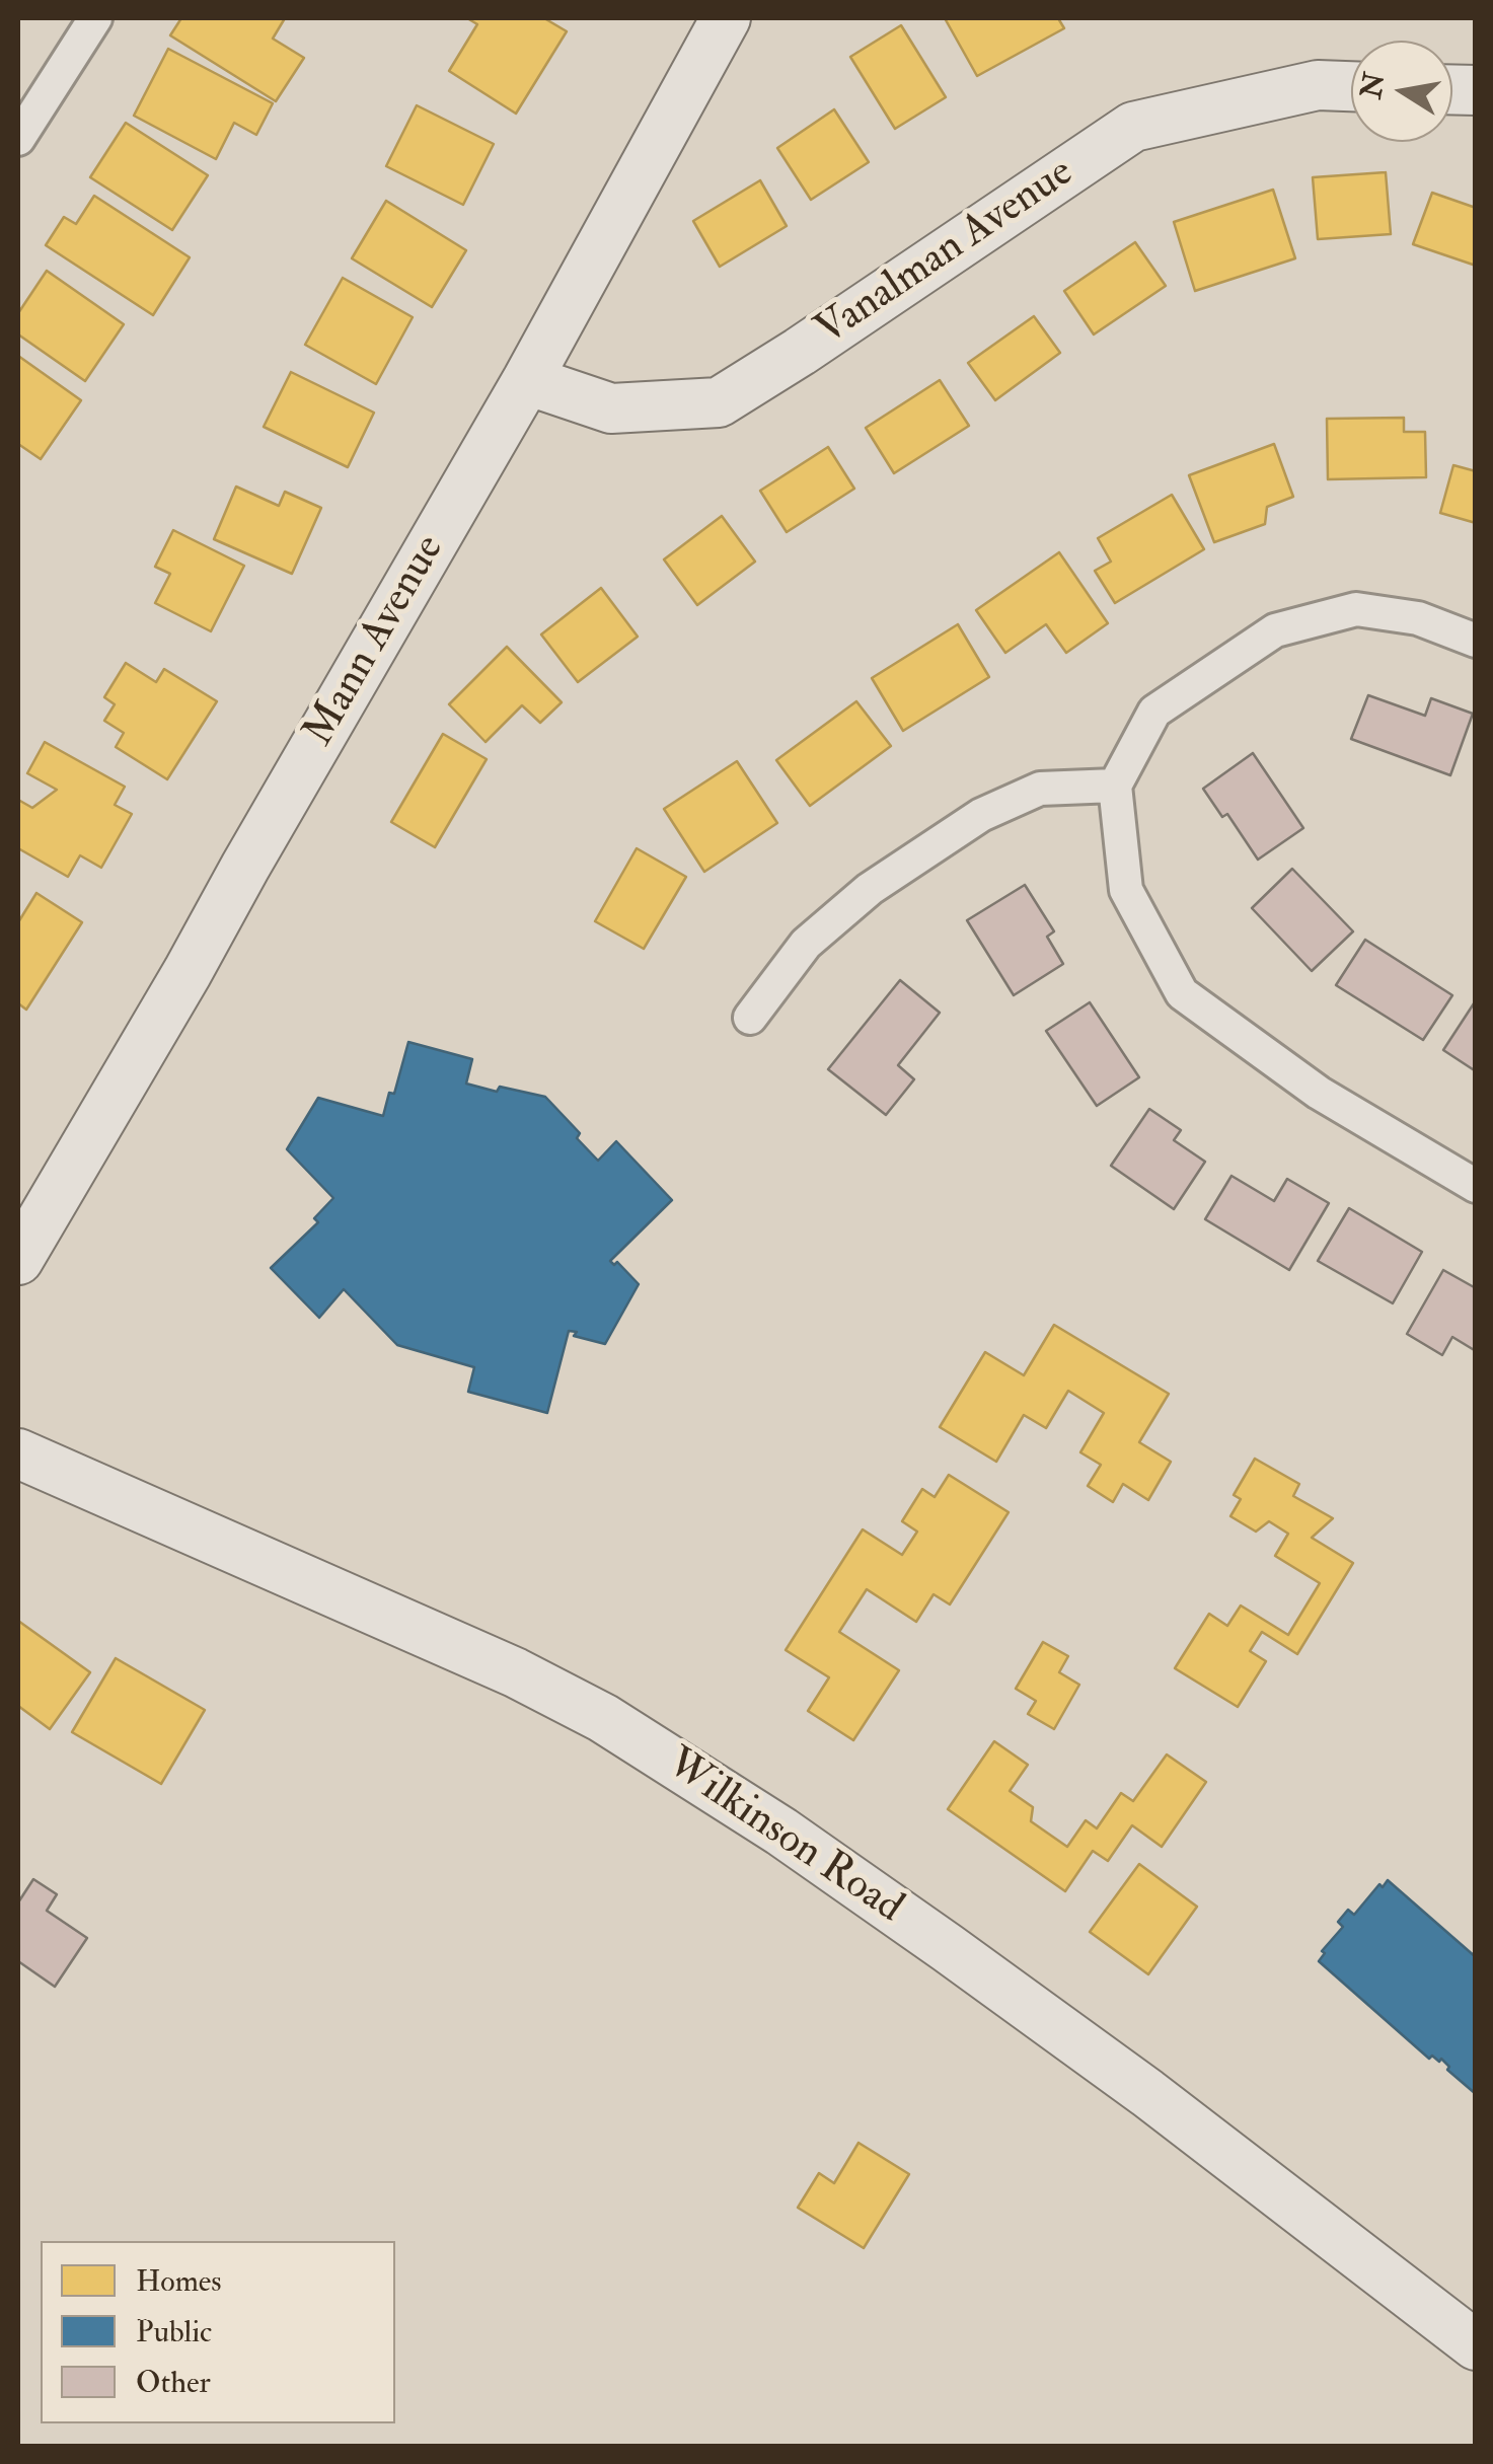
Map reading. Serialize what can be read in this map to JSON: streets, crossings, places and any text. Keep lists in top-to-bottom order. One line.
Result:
{"streets":{"main road":["Vanalman Avenue","Mann Avenue","Wilkinson Road"]},"crossings":[["Vanalman Avenue","Mann Avenue"]],"legend":["Homes","Public","Other"],"north":"left"}
